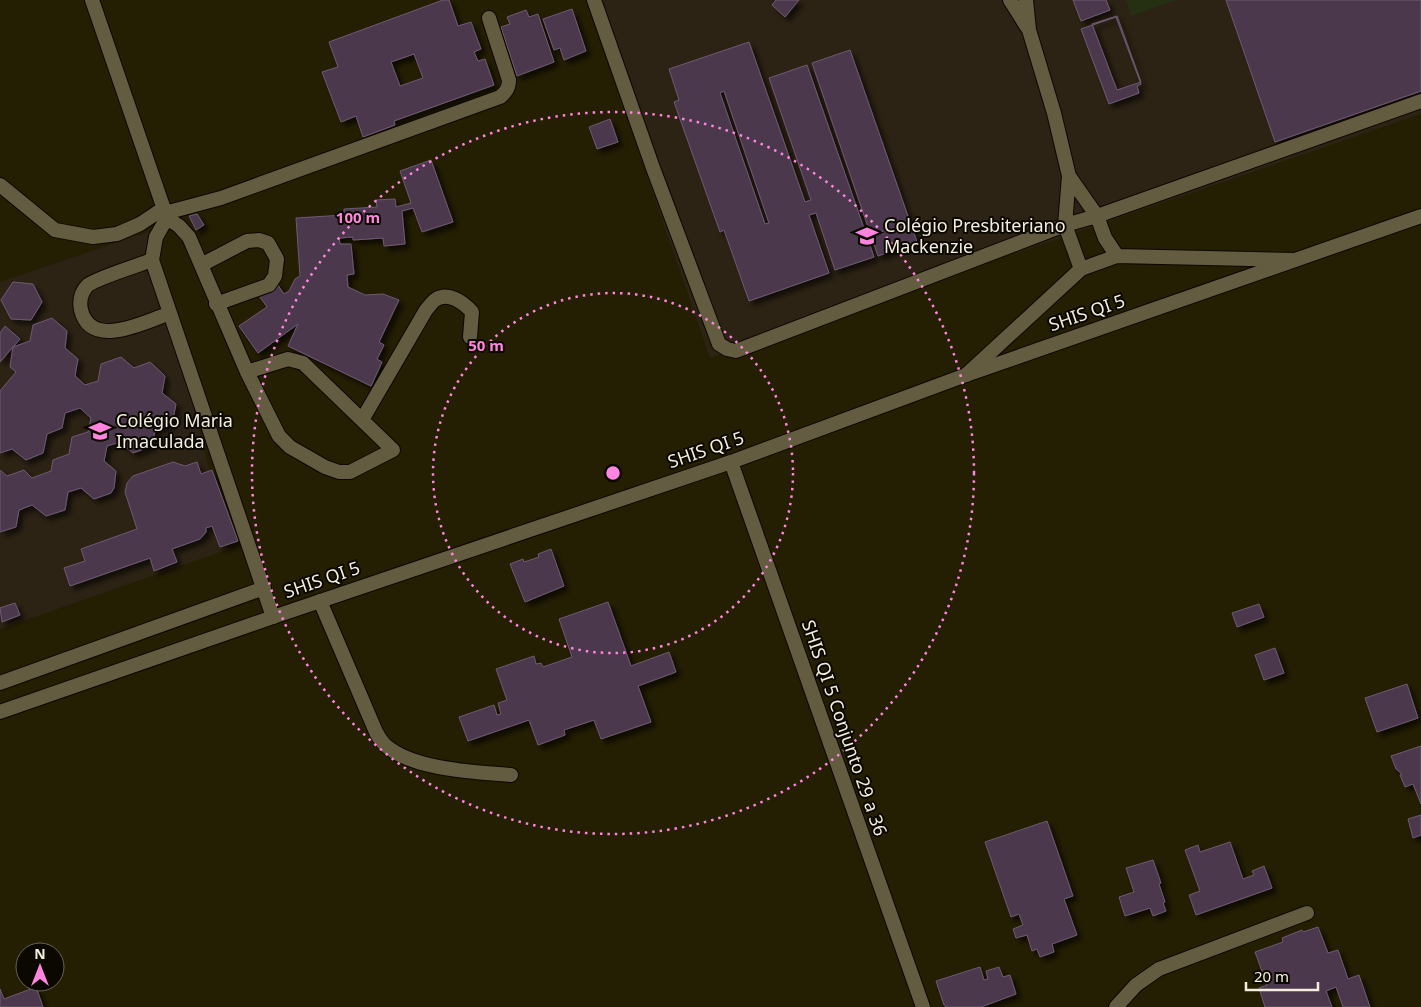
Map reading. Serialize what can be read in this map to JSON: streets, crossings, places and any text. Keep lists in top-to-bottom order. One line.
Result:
{"streets":{"street":["SHIS QI 5","SHIS QI 5 Conjunto 29 a 36"]},"crossings":[["SHIS QI 5","SHIS QI 5 Conjunto 29 a 36"]],"places":{"school or university":["Colégio Presbiteriano Mackenzie","Colégio Maria Imaculada"]},"scale_bar":"20 m","north":"top","rings":["100 m","50 m"]}
